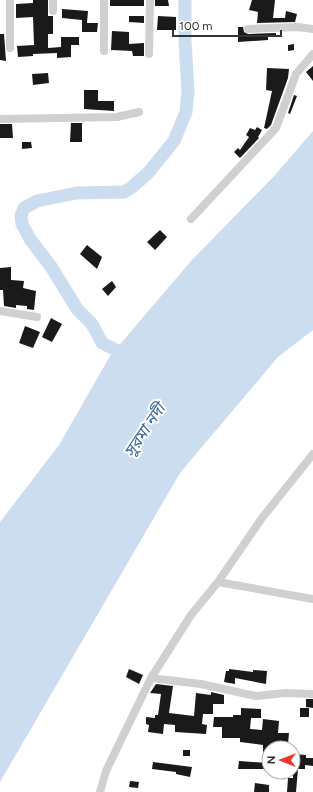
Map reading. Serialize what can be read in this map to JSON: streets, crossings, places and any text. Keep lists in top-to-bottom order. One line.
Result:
{"water":["সুরমা নদী"],"scale_bar":"100 m","north":"left"}
